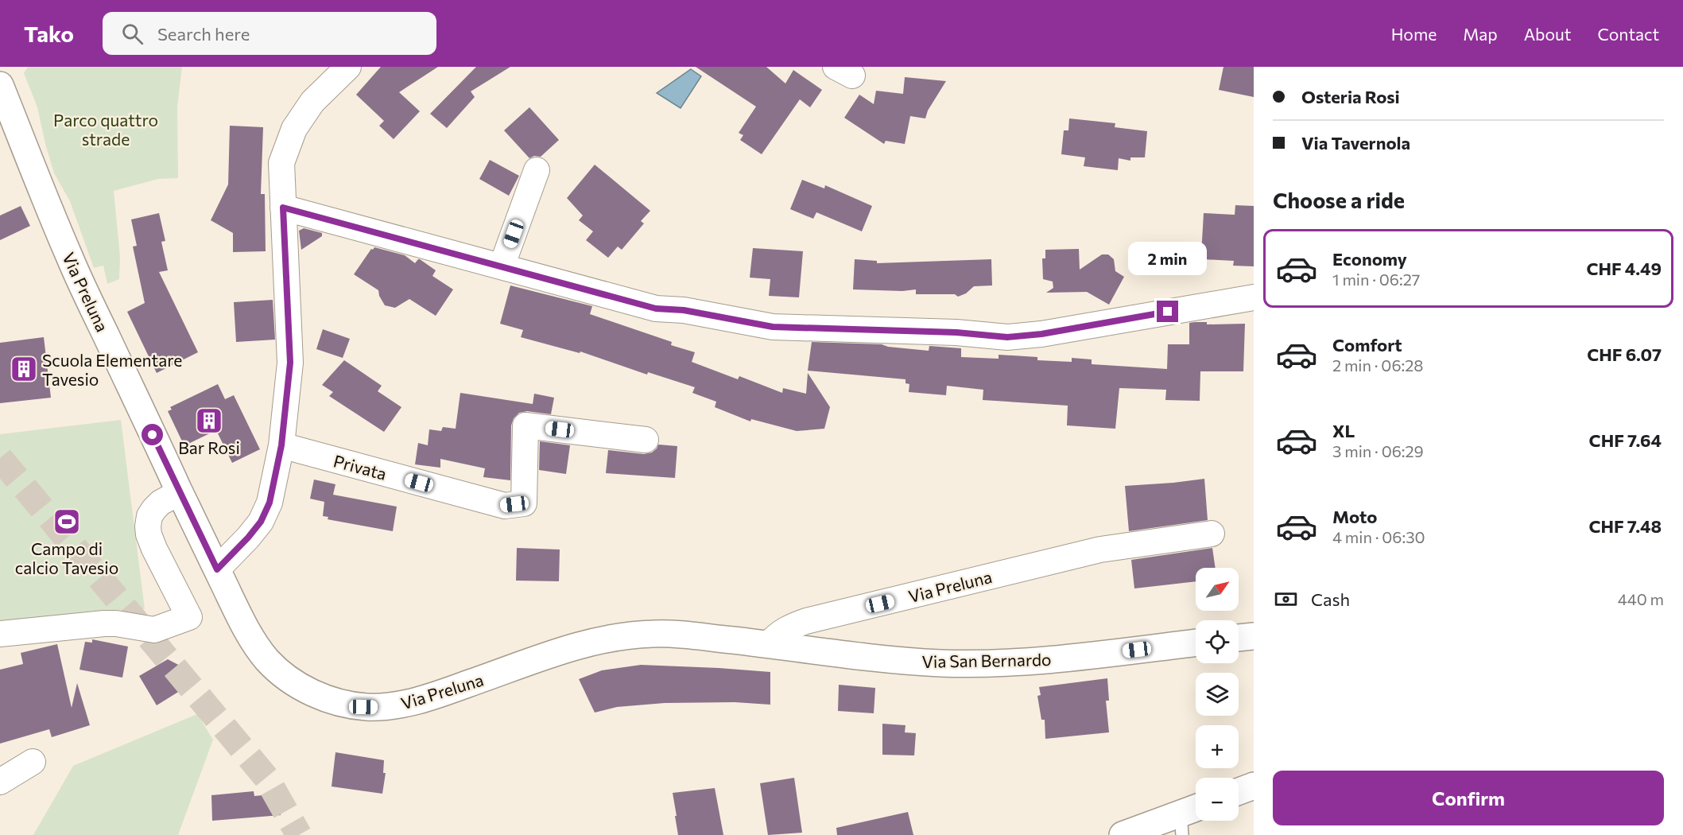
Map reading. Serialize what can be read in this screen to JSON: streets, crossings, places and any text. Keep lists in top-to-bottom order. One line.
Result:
{"streets":{"street":["Via Preluna","Privata","Via San Bernardo"]},"crossings":[["Via Preluna","Via San Bernardo"]],"parks":["Parco quattro strade"],"places":{"building":["Scuola Elementare Tavesio","Bar Rosi"],"sports":["Campo di calcio Tavesio"]},"north":"top right","page":{"header":"Tako","search":"Search here","nav":["Home","Map","About","Contact"],"banner":["Osteria Rosi","Via Tavernola"],"heading":"Choose a ride","list":[{"name":"Economy","note":"1 min · 06:27","value":"CHF 4.49"},{"name":"Comfort","note":"2 min · 06:28","value":"CHF 6.07"},{"name":"XL","note":"3 min · 06:29","value":"CHF 7.64"},{"name":"Moto","note":"4 min · 06:30","value":"CHF 7.48"}],"bubble":"2 min","map_buttons":["+","−"],"pay":["Cash","440 m"],"buttons":"Confirm"}}
